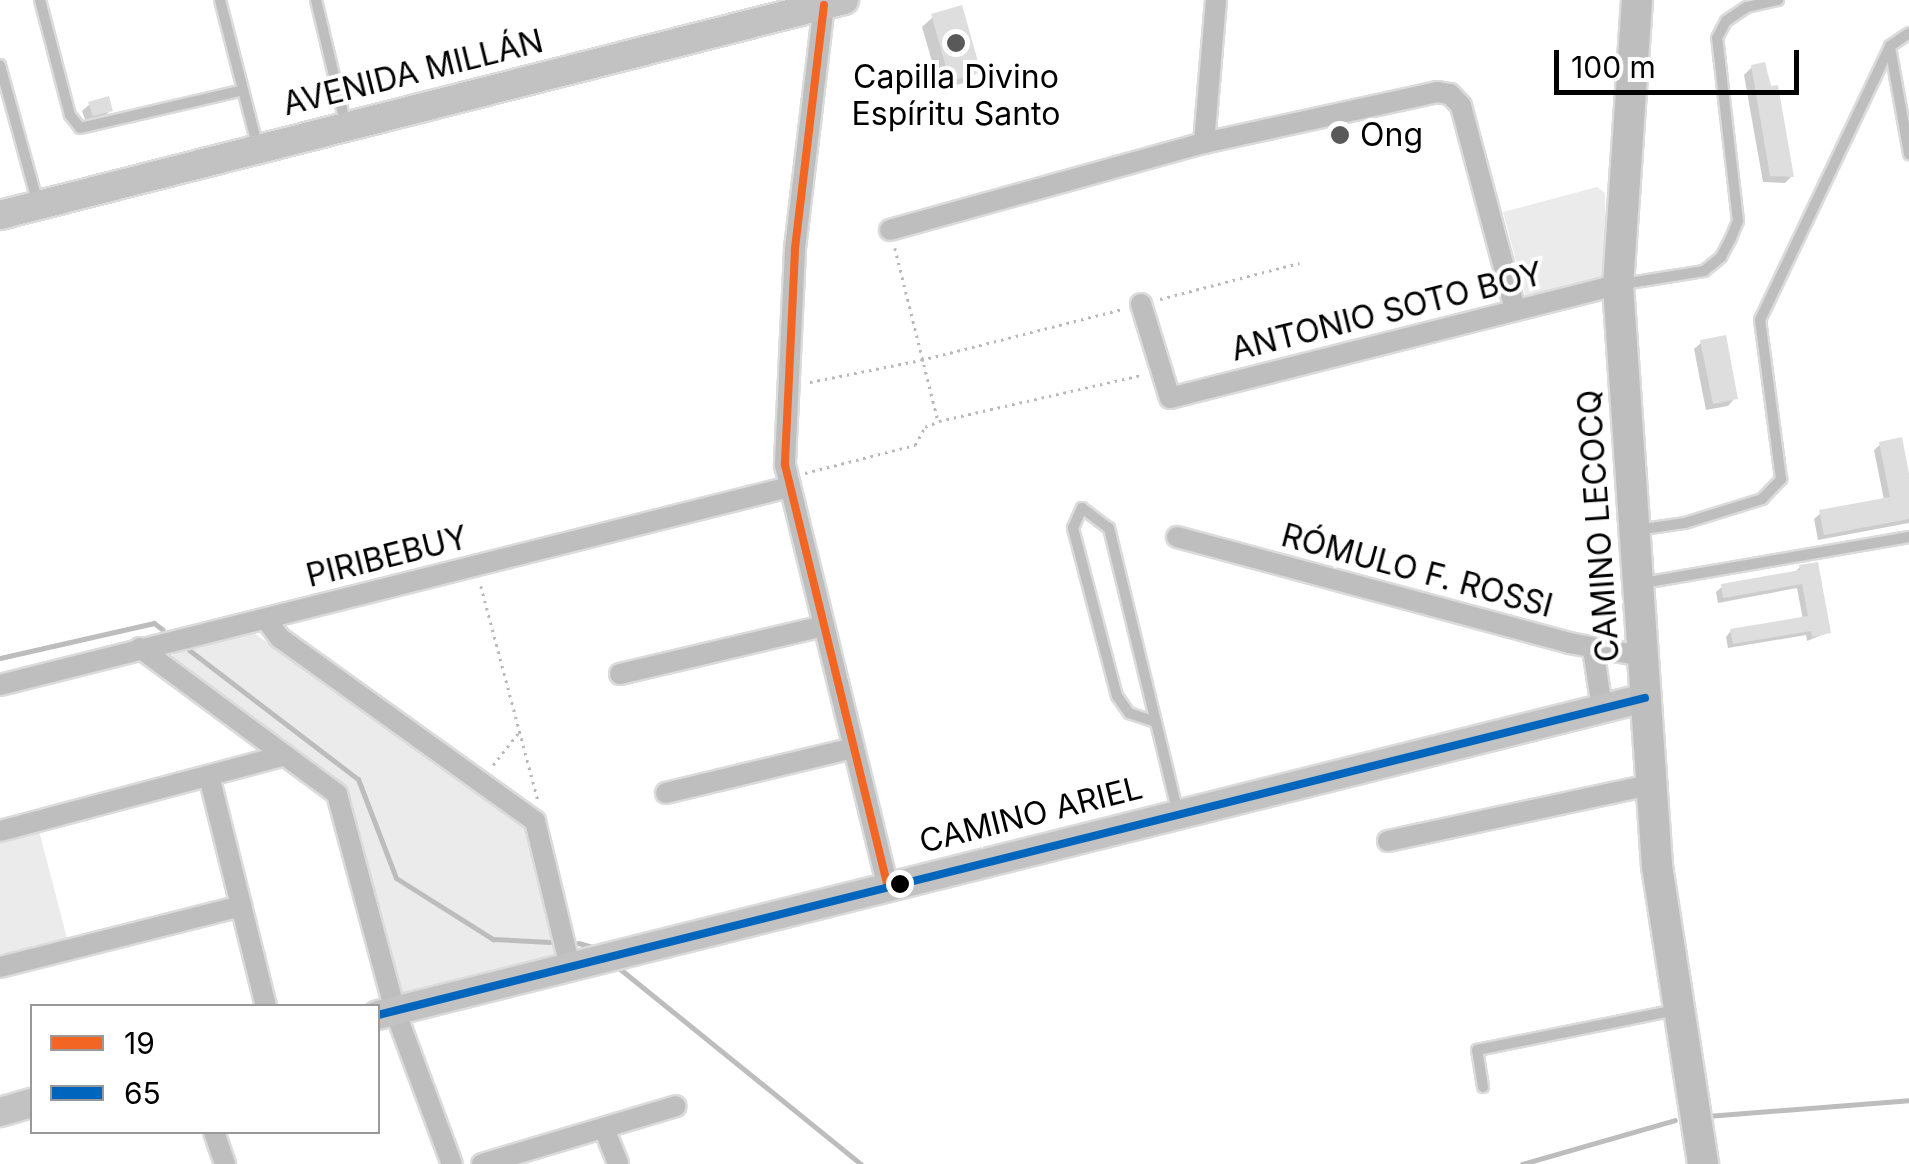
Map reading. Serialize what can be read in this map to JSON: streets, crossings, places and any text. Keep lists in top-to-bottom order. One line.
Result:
{"streets":{"main road":["CAMINO LECOCQ"],"street":["AVENIDA MILLÁN","ANTONIO SOTO BOY","PIRIBEBUY","RÓMULO F. ROSSI","CAMINO ARIEL"]},"crossings":[["ANTONIO SOTO BOY","CAMINO LECOCQ"],["CAMINO LECOCQ","RÓMULO F. ROSSI"],["CAMINO LECOCQ","CAMINO ARIEL"]],"places":["Capilla Divino Espíritu Santo","Ong"],"lines":["transit line 19","transit line 65"],"legend":["19","65"],"scale_bar":"100 m"}
